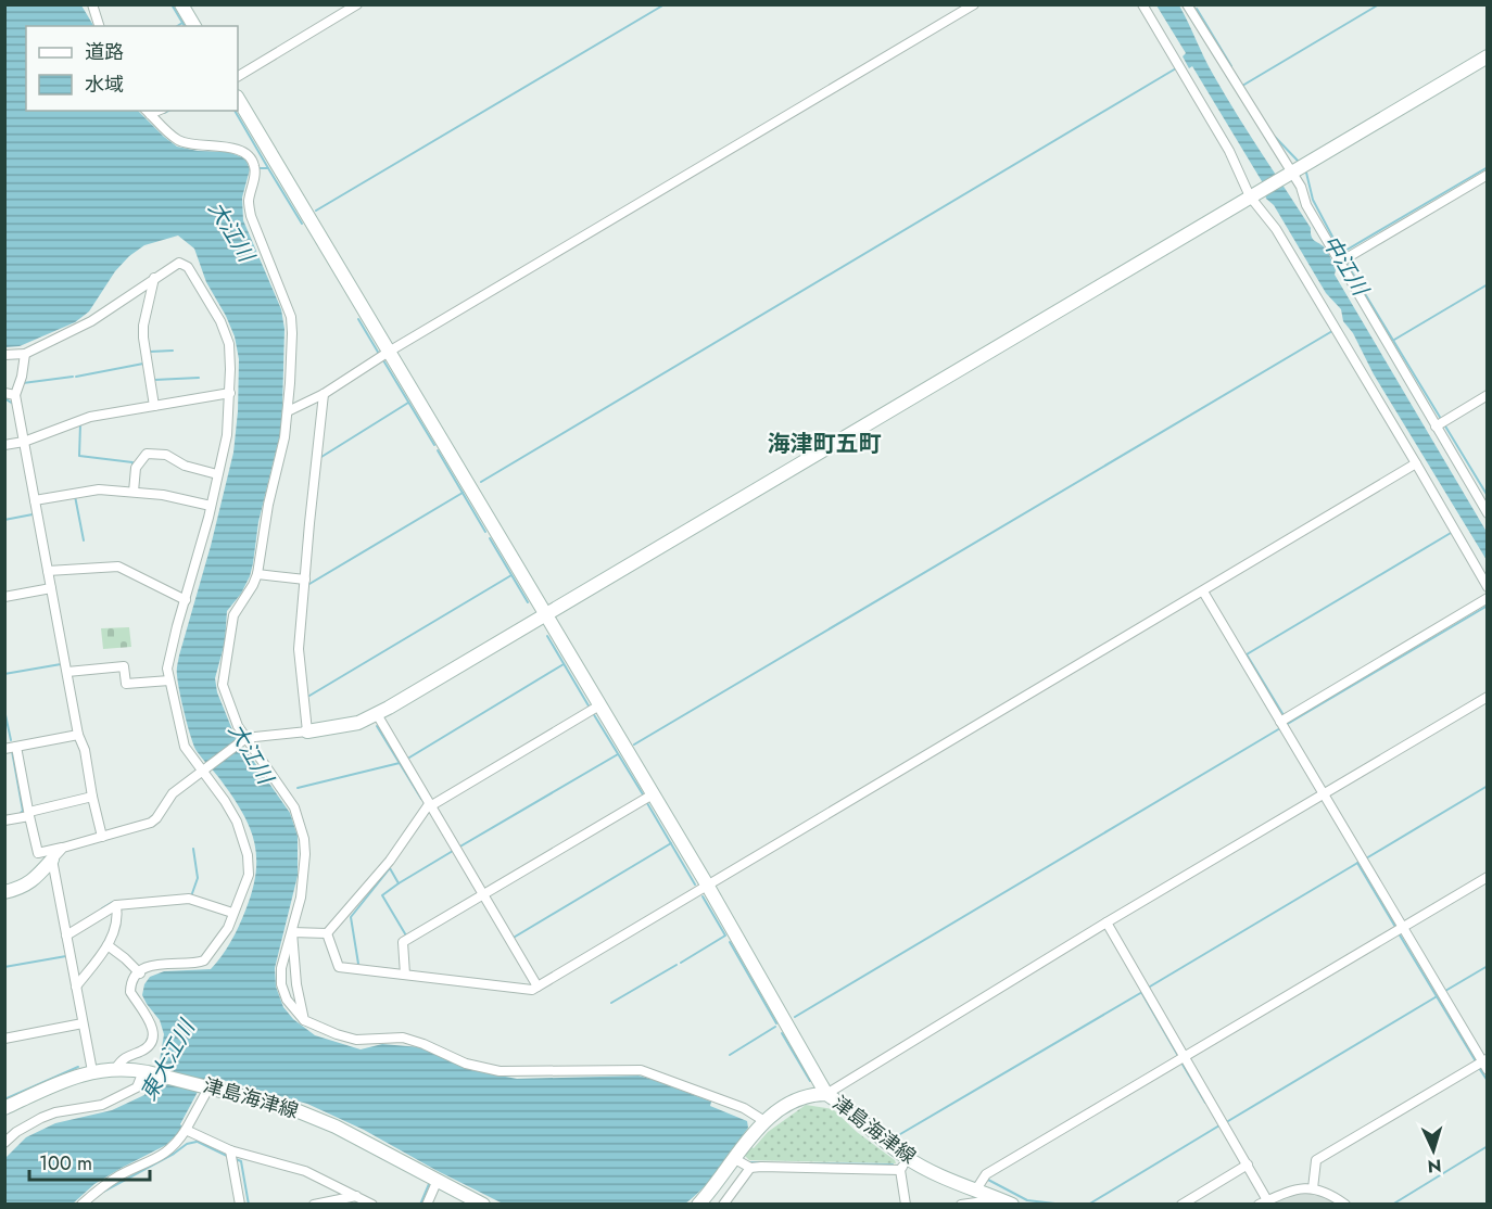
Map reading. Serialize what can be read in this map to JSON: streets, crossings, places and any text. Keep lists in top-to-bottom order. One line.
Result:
{"streets":{"street":["津島海津線"]},"districts":["海津町五町"],"water":["大江川","中江川","東大江川"],"legend":["道路","水域"],"scale_bar":"100 m","north":"bottom"}
